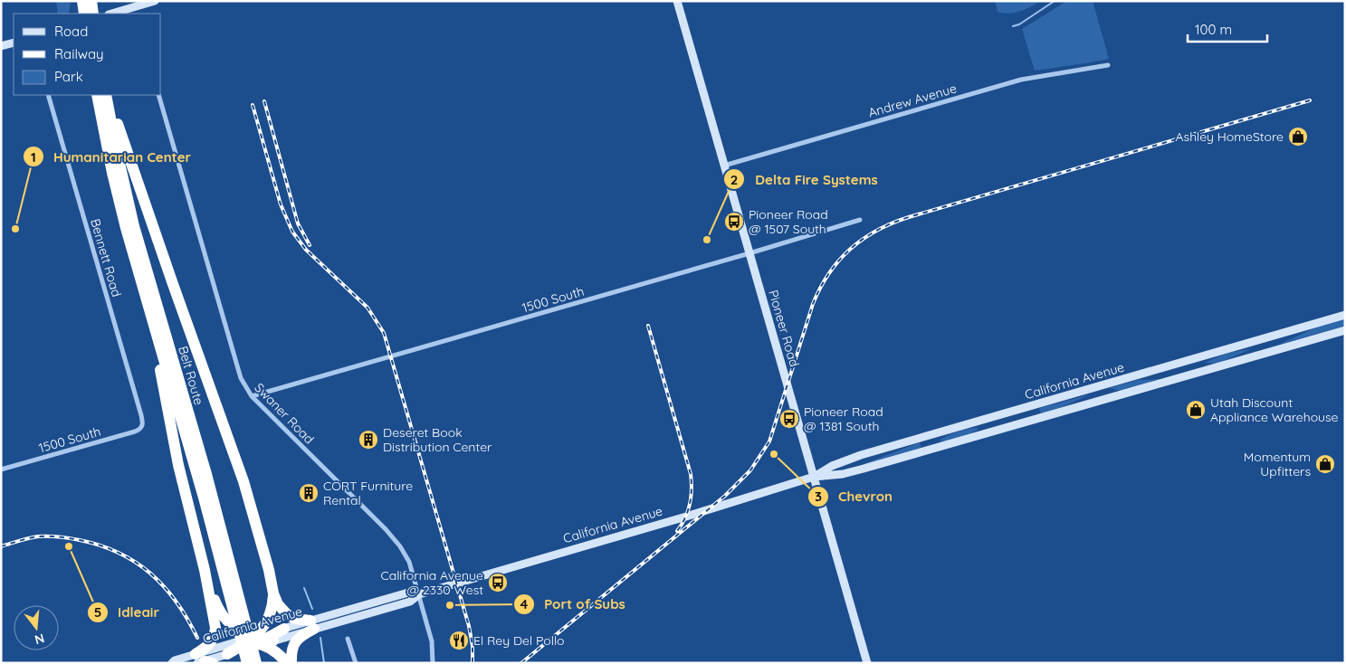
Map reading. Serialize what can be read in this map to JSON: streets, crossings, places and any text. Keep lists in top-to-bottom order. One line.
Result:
{"streets":{"highway":["Belt Route"],"main road":["Pioneer Road","California Avenue"],"street":["Andrew Avenue","Bennett Road","1500 South","Swaner Road"]},"crossings":[["Andrew Avenue","Pioneer Road"],["Bennett Road","1500 South"],["1500 South","Pioneer Road"],["1500 South","Swaner Road"],["Pioneer Road","California Avenue"],["California Avenue","Swaner Road"]],"places":{"shop":["Ashley HomeStore","Utah Discount Appliance Warehouse","Momentum Upfitters"],"bus stop":["Pioneer Road @ 1507 South","Pioneer Road @ 1381 South","California Avenue @ 2330 West"],"other":["Humanitarian Center","Delta Fire Systems","Chevron","Idleair","Port of Subs"],"building":["Deseret Book Distribution Center","CORT Furniture Rental"],"restaurant":["El Rey Del Pollo"]},"legend":["Road","Railway","Park"],"scale_bar":"100 m","north":"bottom"}
